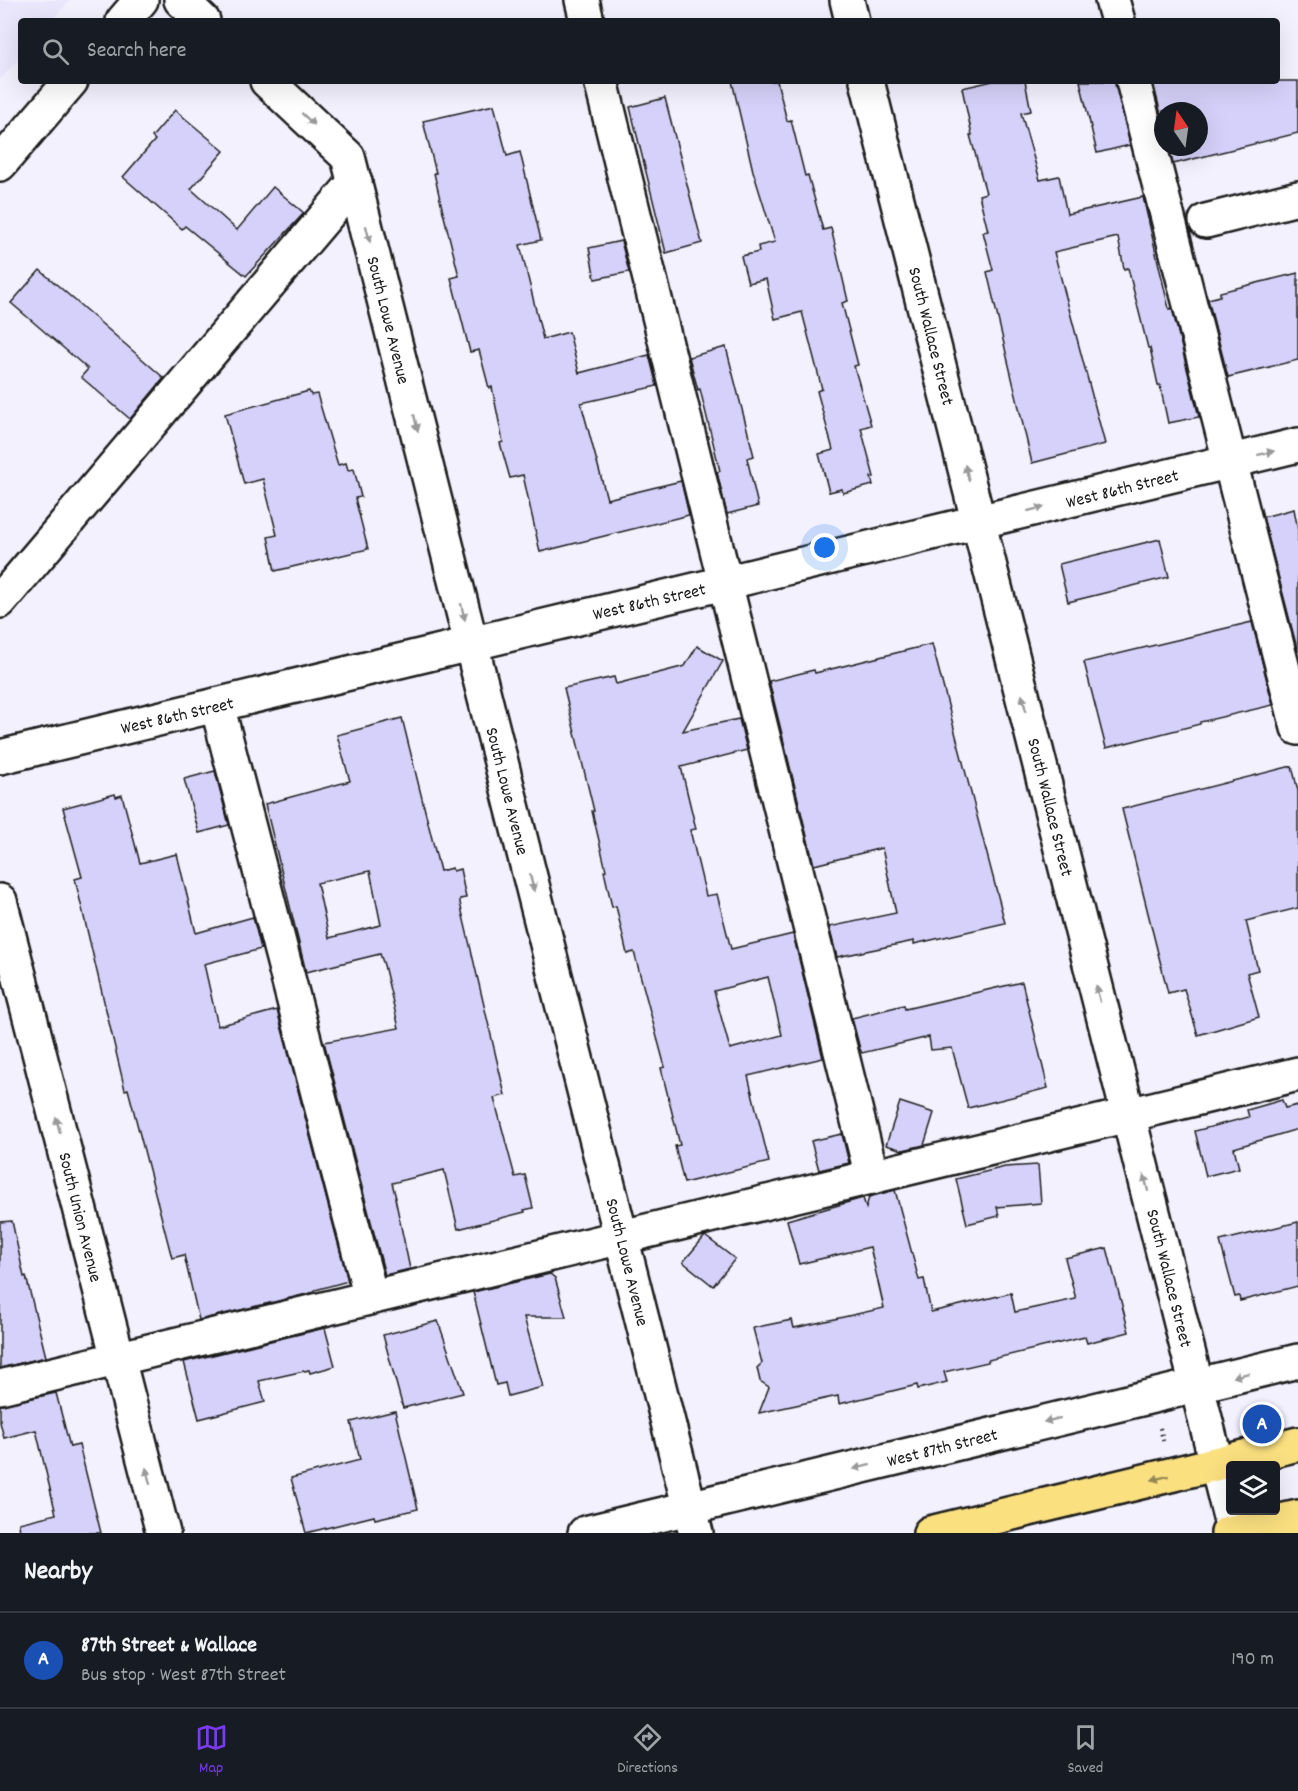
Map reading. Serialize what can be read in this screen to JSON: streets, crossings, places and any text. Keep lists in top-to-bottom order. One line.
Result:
{"streets":{"street":["South Lowe Avenue","South Wallace Street","West 86th Street","South Union Avenue","West 87th Street"]},"crossings":[["South Lowe Avenue","West 86th Street"],["South Lowe Avenue","West 87th Street"],["South Wallace Street","West 86th Street"],["South Wallace Street","West 87th Street"]],"north":"top","page":{"search":"Search here","pins":"A","heading":"Nearby","list":[{"mark":"A","name":"87th Street & Wallace","note":"Bus stop · West 87th Street","value":"190 m"}],"nav":["Map","Directions","Saved"]}}
